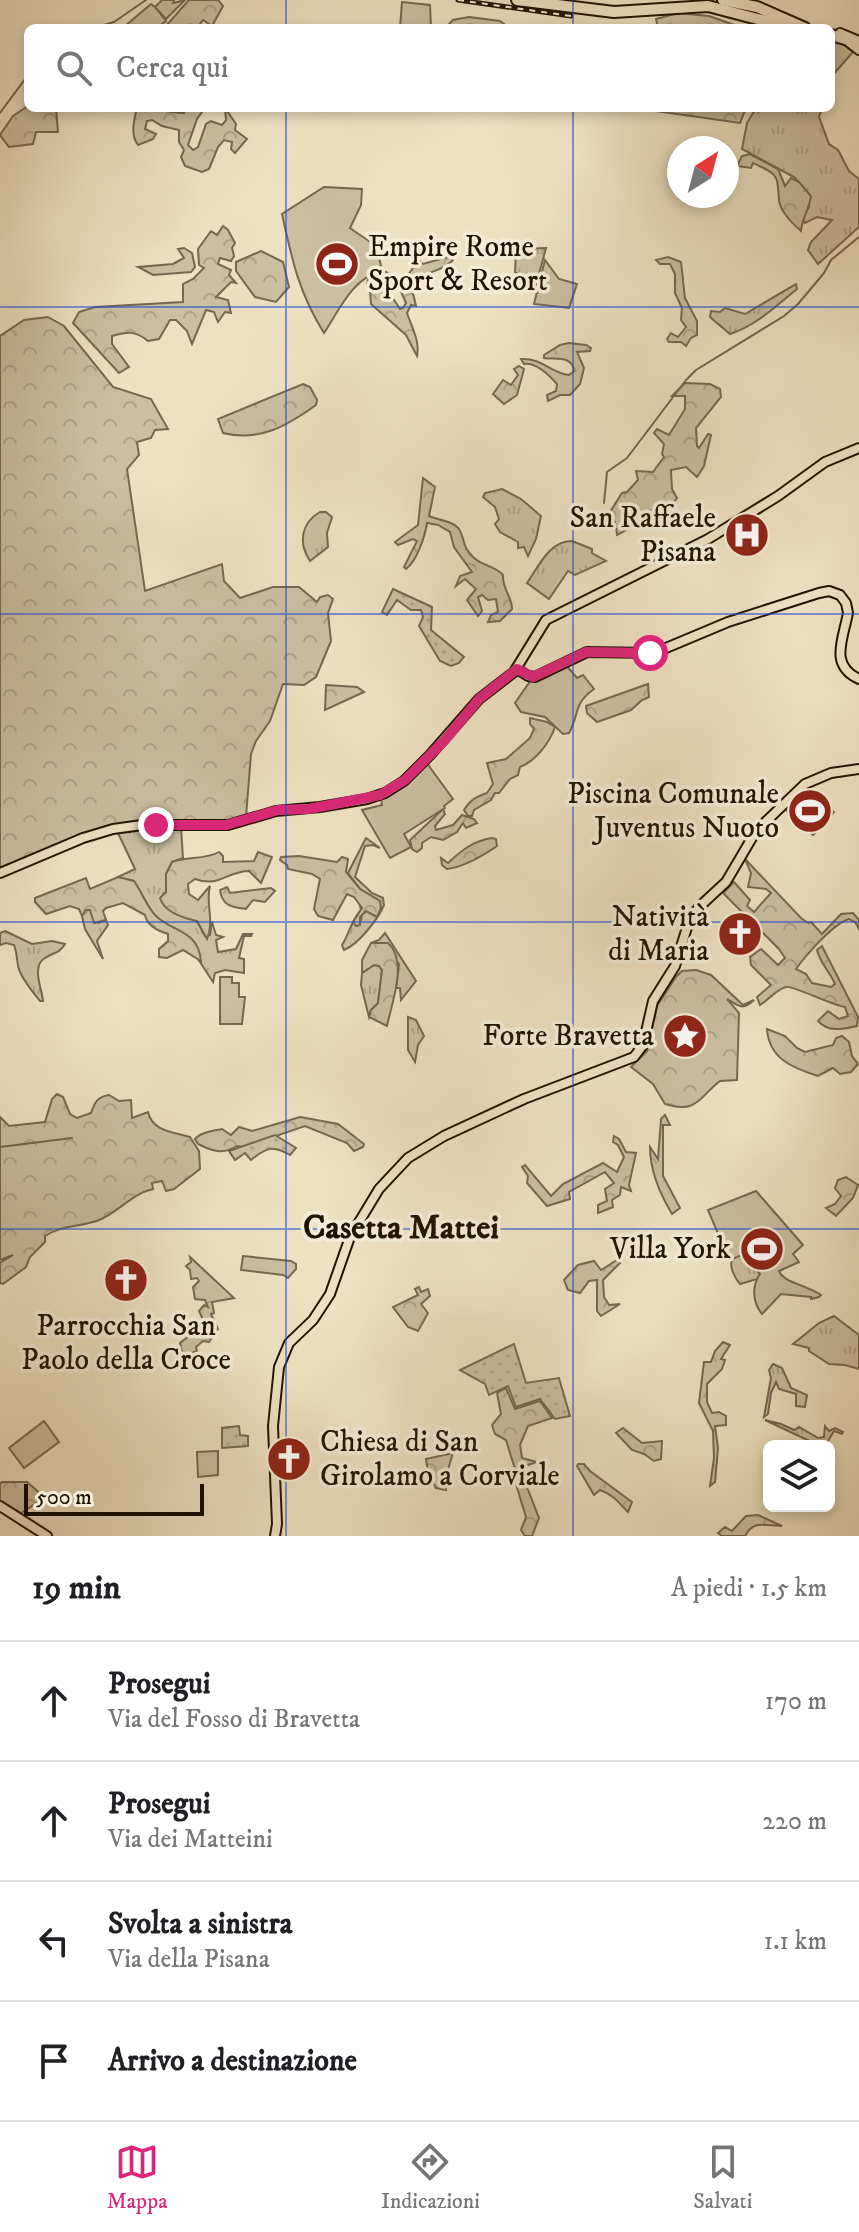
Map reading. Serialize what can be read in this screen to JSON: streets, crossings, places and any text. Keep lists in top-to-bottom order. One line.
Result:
{"districts":["Casetta Mattei"],"places":{"sports":["Empire Rome Sport & Resort","Piscina Comunale Juventus Nuoto","Villa York"],"hospital":["San Raffaele Pisana"],"church":["Natività di Maria","Parrocchia San Paolo della Croce","Chiesa di San Girolamo a Corviale"],"place":["Forte Bravetta"]},"scale_bar":"500 m","north":"top right","page":{"search":"Cerca qui","scale":"500 m","heading":["19 min","A piedi · 1.5 km"],"list":[["Prosegui","Via del Fosso di Bravetta","170 m"],["Prosegui","Via dei Matteini","220 m"],["Svolta a sinistra","Via della Pisana","1.1 km"],"Arrivo a destinazione"],"nav":["Mappa","Indicazioni","Salvati"]}}
